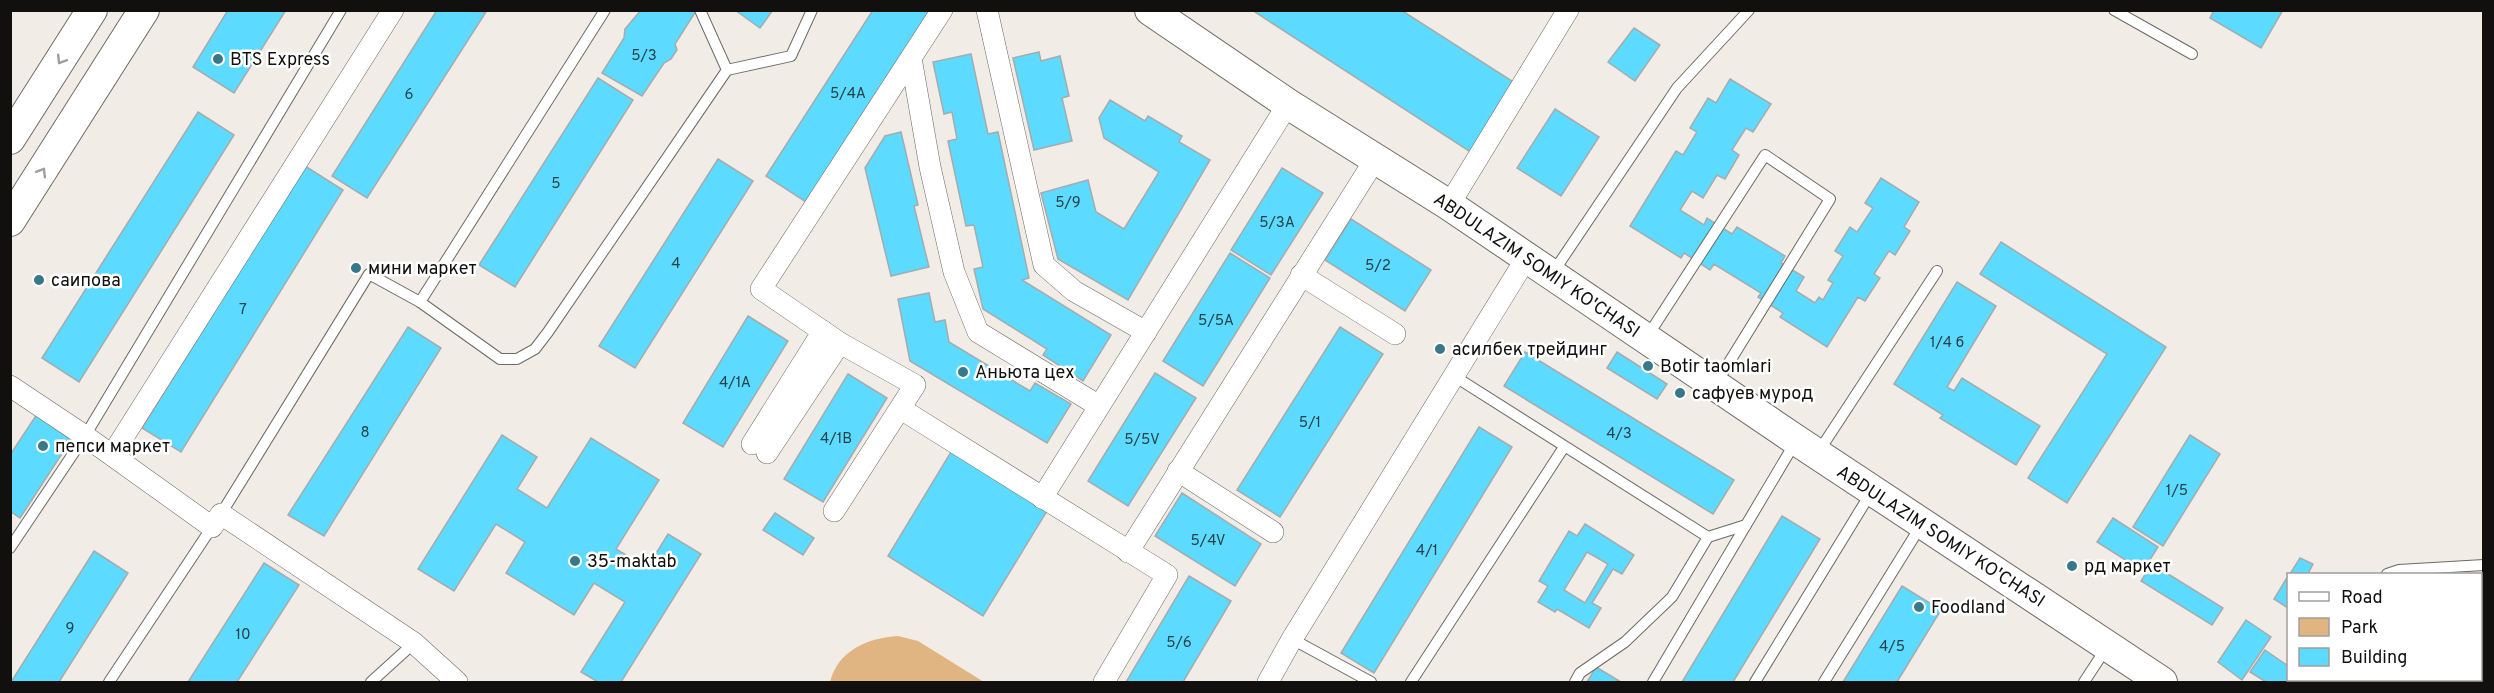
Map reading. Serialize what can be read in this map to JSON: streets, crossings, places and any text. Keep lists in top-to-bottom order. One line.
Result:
{"streets":{"street":["ABDULAZIM SOMIY KO'CHASI"]},"places":["BTS Express","мини маркет","саипова","асилбек трейдинг","Botir taomlari","Аньюта цех","сафуев мурод","пепси маркет","35-maktab","рд маркет","Foodland"],"house_numbers":["5/3","5/4A","6","5","5/9","5/3A","4","5/2","7","5/5A","1/4 б","4/1A","5/1","8","4/3","4/1B","5/5V","1/5","5/4V","4/1","9","10","5/6","4/5"],"legend":["Road","Park","Building"]}
